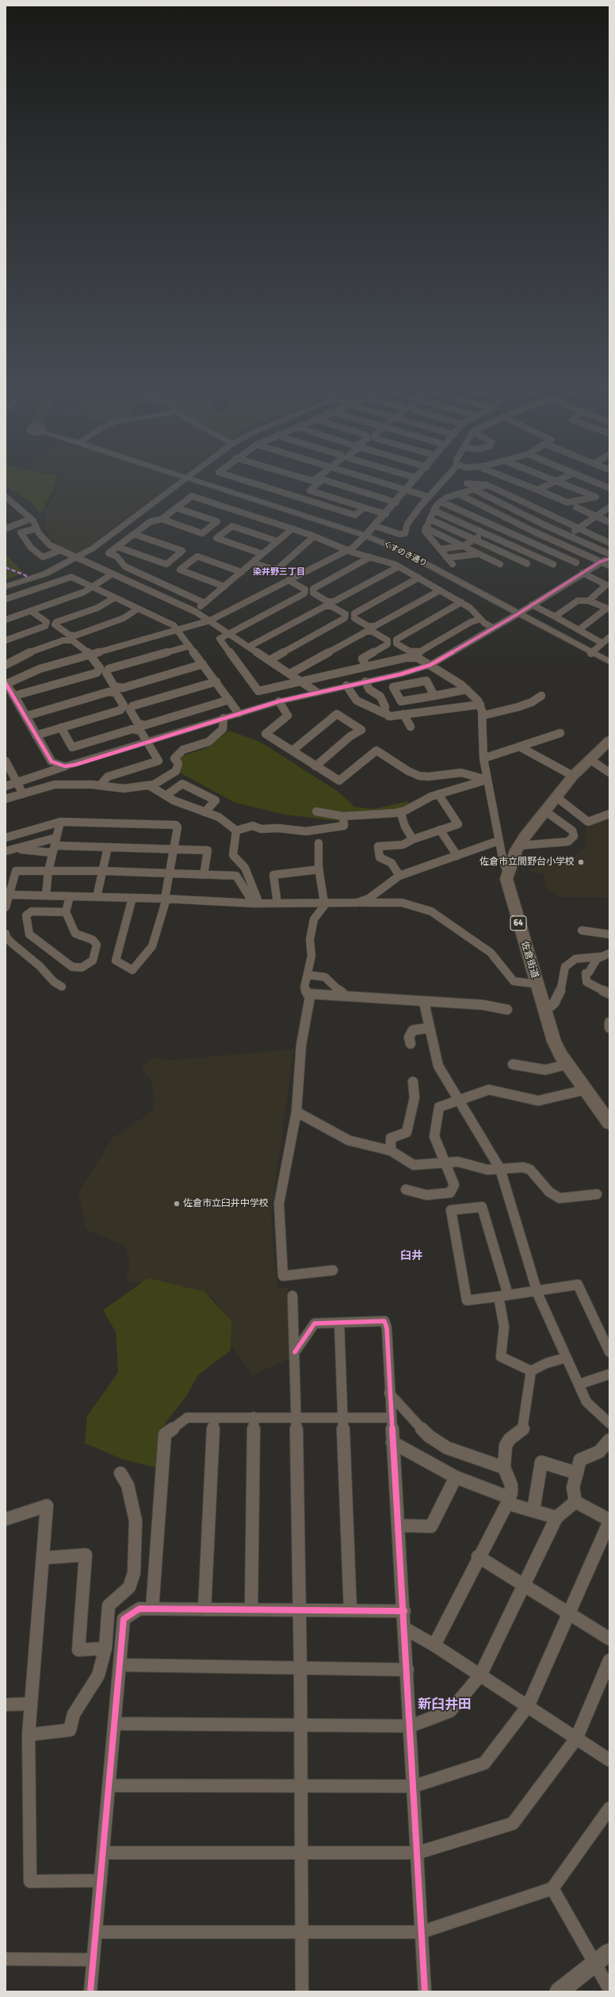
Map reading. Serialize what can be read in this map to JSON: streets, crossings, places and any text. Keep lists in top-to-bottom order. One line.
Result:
{"streets":{"main road":["64","佐倉街道"],"street":["くすのき通り"]},"districts":["染井野三丁目","臼井","新臼井田"],"places":["佐倉市立間野台小学校","佐倉市立臼井中学校"]}
